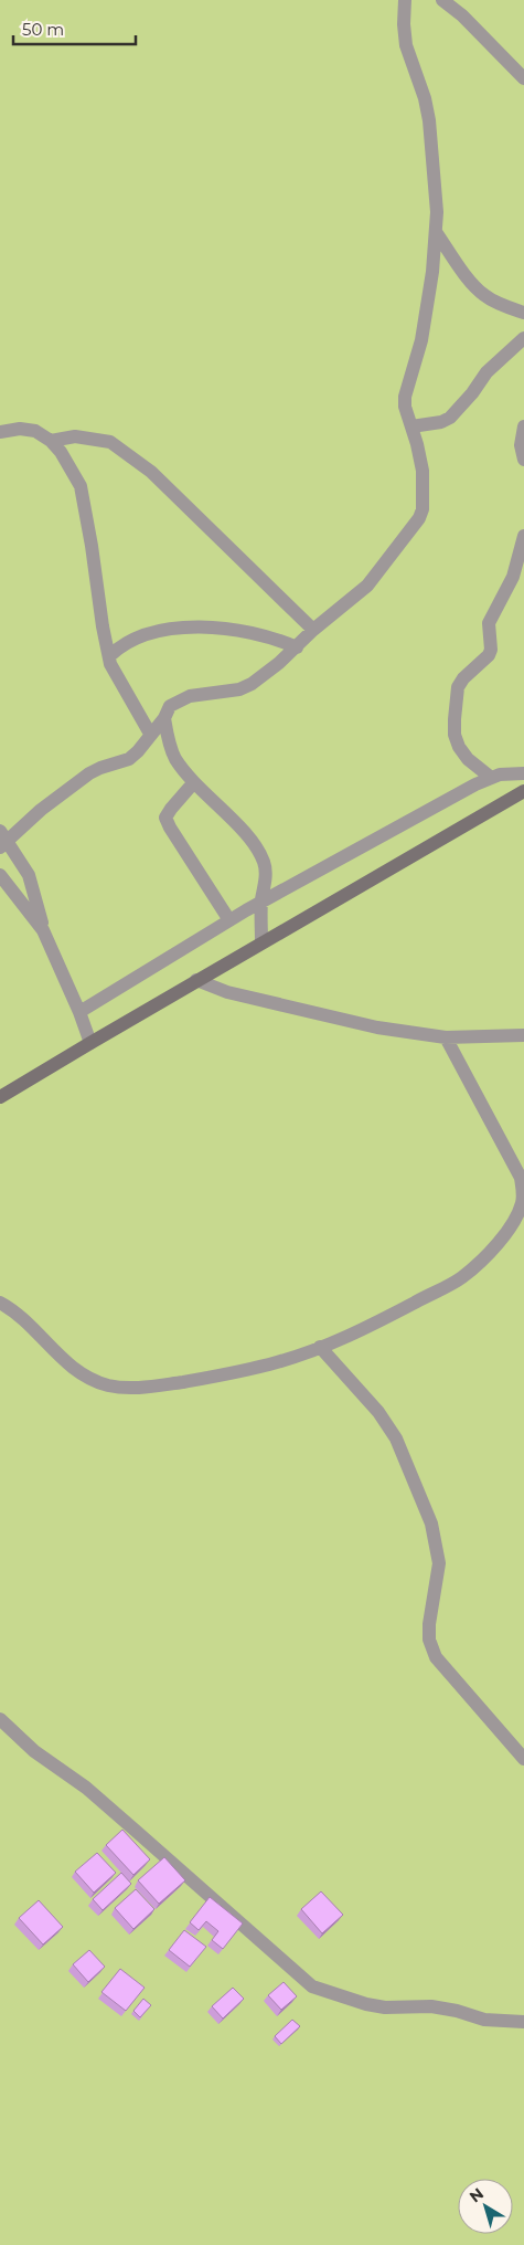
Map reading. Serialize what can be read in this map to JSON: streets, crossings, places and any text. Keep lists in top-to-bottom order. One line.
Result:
{"scale_bar":"50 m","north":"top left"}
